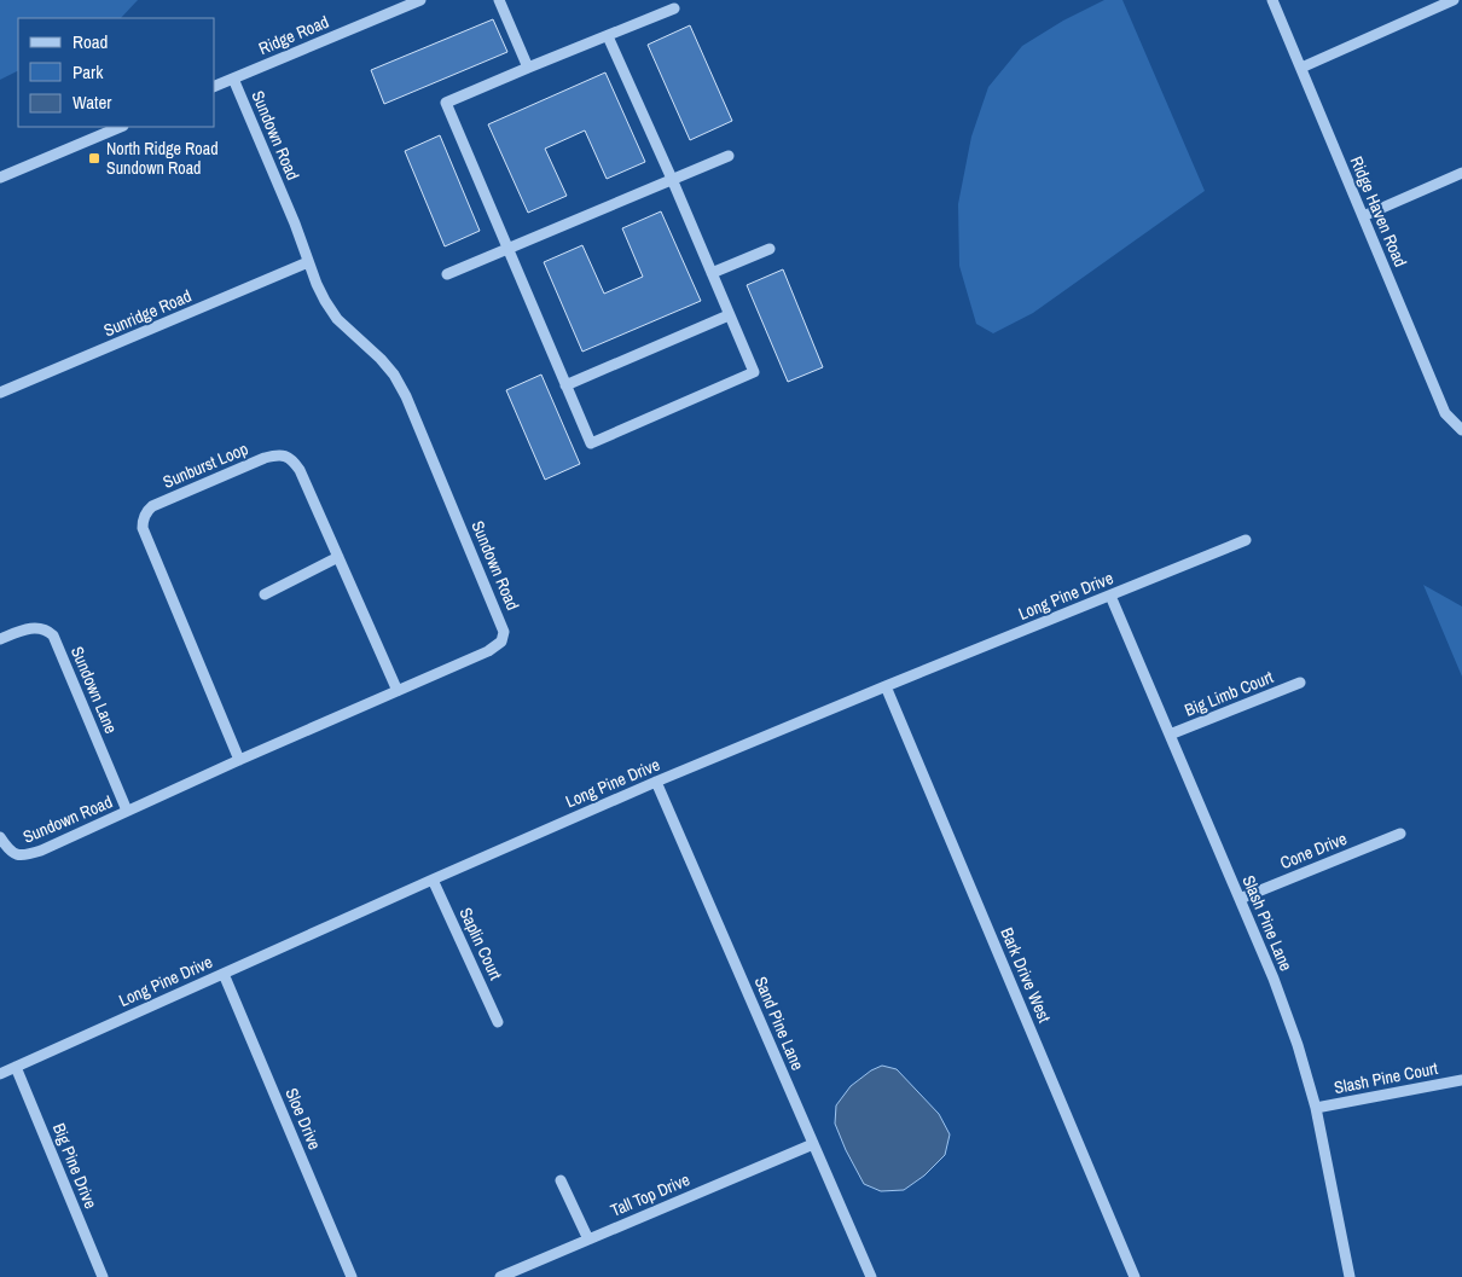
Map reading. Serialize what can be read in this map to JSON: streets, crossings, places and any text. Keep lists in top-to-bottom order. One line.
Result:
{"streets":{"street":["Ridge Road","Sundown Road","Ridge Haven Road","Sunridge Road","Sunburst Loop","Long Pine Drive","Sundown Lane","Big Limb Court","Cone Drive","Slash Pine Lane","Saplin Court","Bark Drive West","Sand Pine Lane","Slash Pine Court","Sloe Drive","Big Pine Drive","Tall Top Drive"]},"crossings":[["Ridge Road","Sundown Road"],["Sundown Road","Sunridge Road"],["Sundown Road","Sunburst Loop"],["Sundown Road","Sundown Lane"],["Long Pine Drive","Slash Pine Lane"],["Long Pine Drive","Saplin Court"],["Long Pine Drive","Bark Drive West"],["Long Pine Drive","Sand Pine Lane"],["Long Pine Drive","Sloe Drive"],["Long Pine Drive","Big Pine Drive"],["Big Limb Court","Slash Pine Lane"],["Cone Drive","Slash Pine Lane"],["Slash Pine Lane","Slash Pine Court"],["Sand Pine Lane","Tall Top Drive"]],"places":{"transit":["North Ridge Road Sundown Road"]},"legend":["Road","Park","Water"]}
